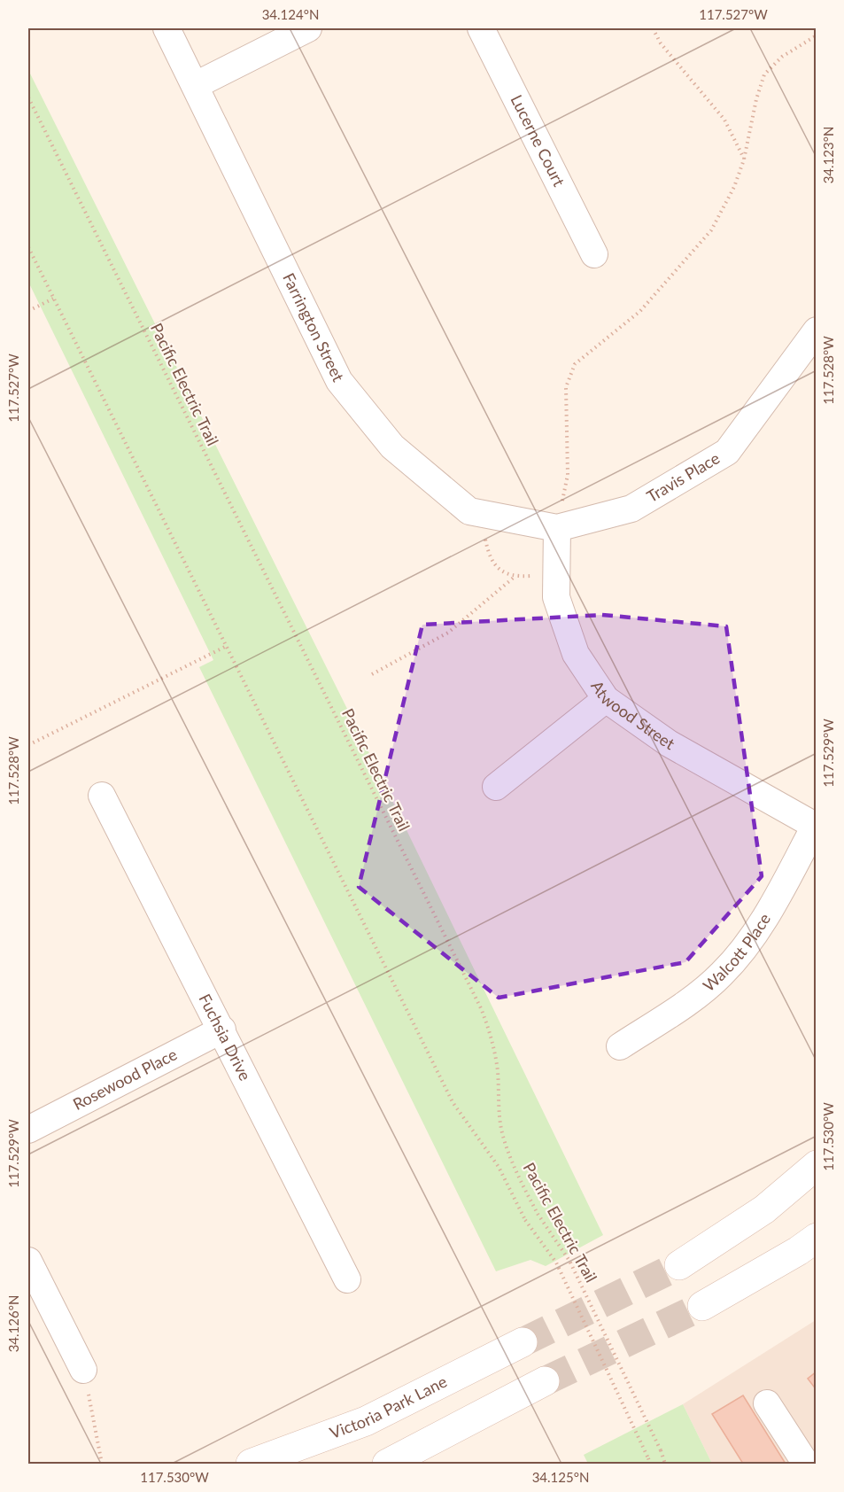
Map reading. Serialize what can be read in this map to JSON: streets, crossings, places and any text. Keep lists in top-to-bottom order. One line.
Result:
{"streets":{"street":["Lucerne Court","Farrington Street","Travis Place","Atwood Street","Walcott Place","Fuchsia Drive","Rosewood Place","Victoria Park Lane"],"path":["Pacific Electric Trail"]},"crossings":[["Farrington Street","Travis Place"],["Farrington Street","Atwood Street"],["Travis Place","Atwood Street"],["Atwood Street","Walcott Place"],["Fuchsia Drive","Rosewood Place"]],"coordinates":["34.124°N","117.527°W","34.123°N","117.528°W","117.529°W","117.530°W","34.126°N","34.125°N"]}
